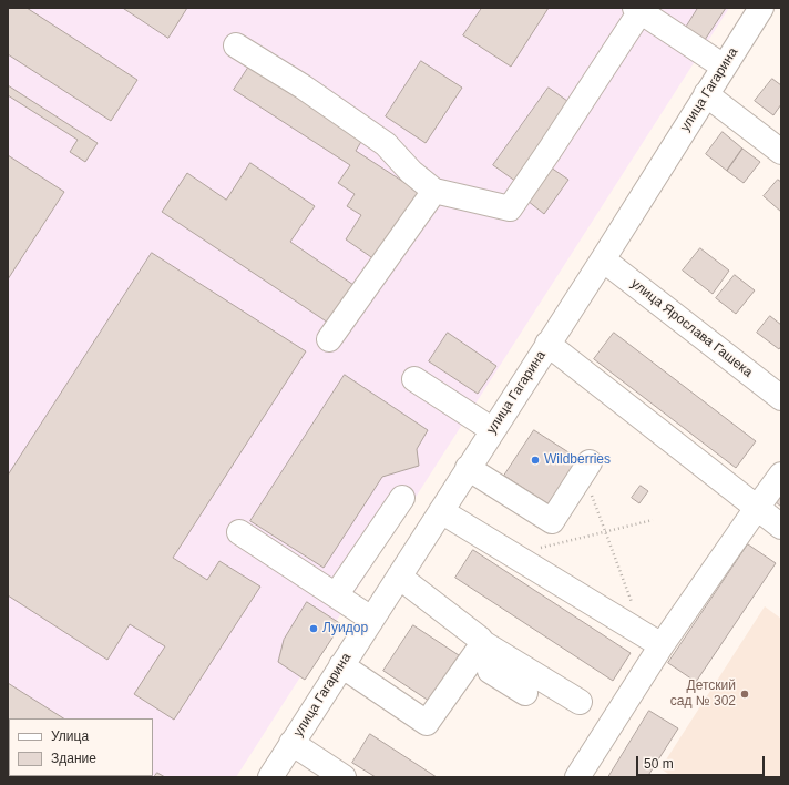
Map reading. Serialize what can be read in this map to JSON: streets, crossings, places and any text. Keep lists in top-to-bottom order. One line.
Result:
{"streets":{"street":["улица Гагарина","улица Ярослава Гашека"]},"crossings":[["улица Гагарина","улица Ярослава Гашека"]],"places":["Wildberries","Луидор","Детский сад № 302"],"legend":["Улица","Здание"],"scale_bar":"50 m"}
